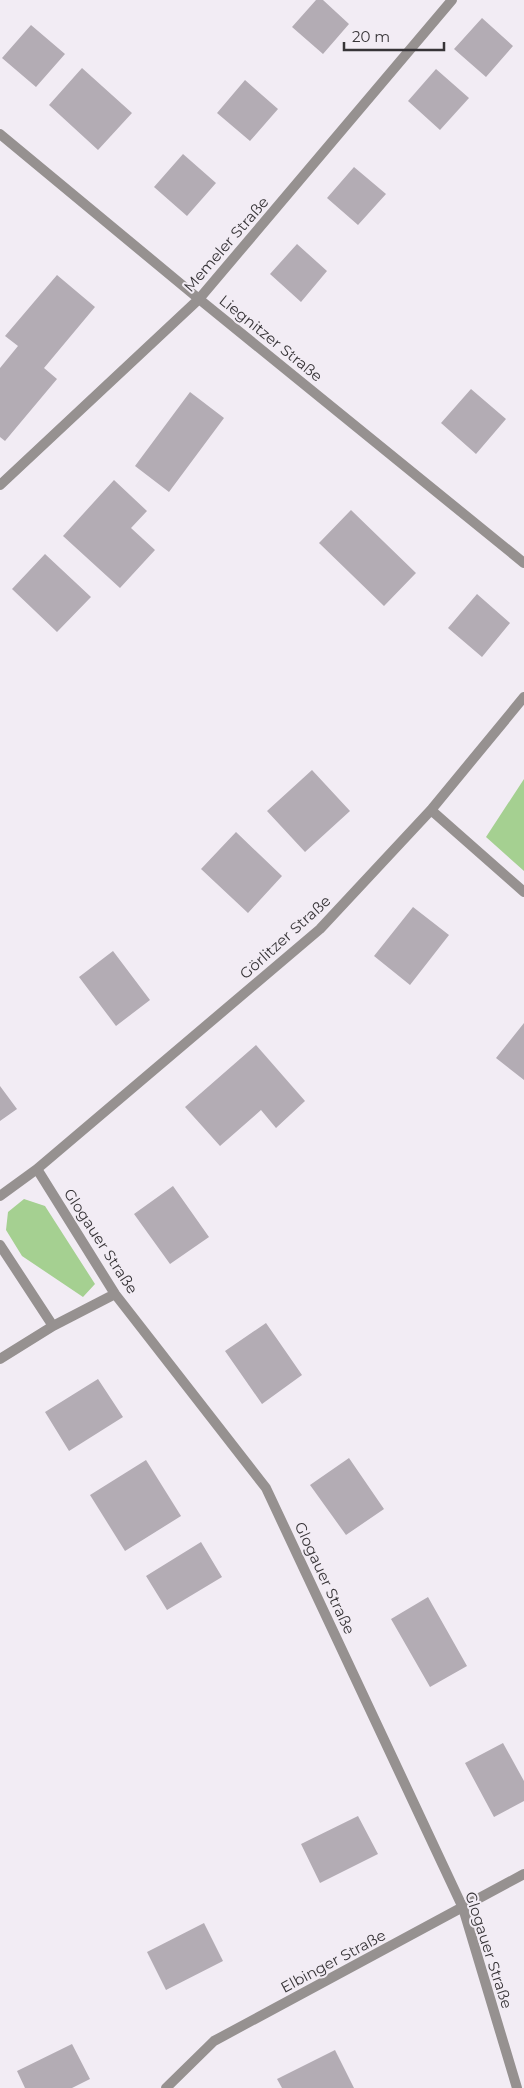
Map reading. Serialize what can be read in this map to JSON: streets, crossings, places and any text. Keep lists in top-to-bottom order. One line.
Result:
{"streets":{"street":["Memeler Straße","Liegnitzer Straße","Görlitzer Straße","Glogauer Straße","Elbinger Straße"]},"crossings":[["Memeler Straße","Liegnitzer Straße"],["Görlitzer Straße","Glogauer Straße"],["Glogauer Straße","Elbinger Straße"]],"scale_bar":"20 m"}
